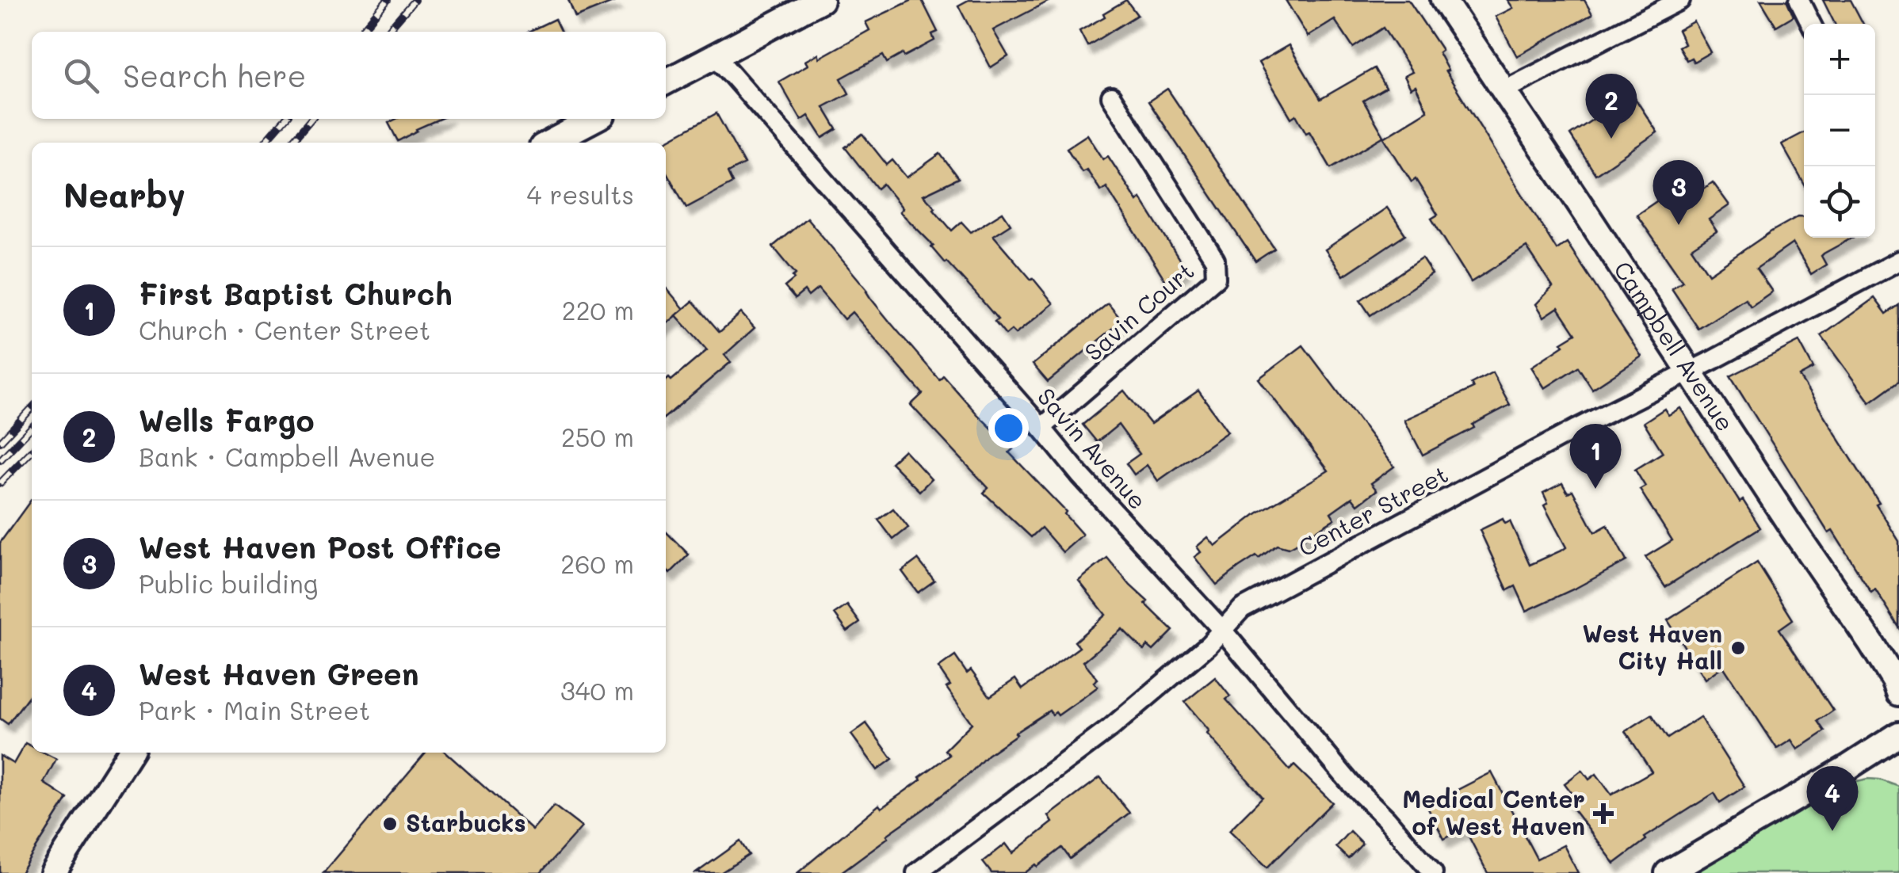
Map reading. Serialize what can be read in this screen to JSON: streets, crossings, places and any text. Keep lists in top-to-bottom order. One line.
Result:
{"streets":{"main road":["Campbell Avenue"],"street":["Savin Court","Savin Avenue","Center Street"]},"crossings":[["Savin Court","Savin Avenue"],["Campbell Avenue","Center Street"],["Savin Avenue","Center Street"]],"places":{"other":["West Haven City Hall","Starbucks"],"health":["Medical Center of West Haven"]},"page":{"map_buttons":["+","−"],"search":"Search here","pins":["2","3","1","4"],"heading":["Nearby","4 results"],"list":[{"mark":"1","name":"First Baptist Church","note":"Church · Center Street","value":"220 m"},{"mark":"2","name":"Wells Fargo","note":"Bank · Campbell Avenue","value":"250 m"},{"mark":"3","name":"West Haven Post Office","note":"Public building","value":"260 m"},{"mark":"4","name":"West Haven Green","note":"Park · Main Street","value":"340 m"}]}}
